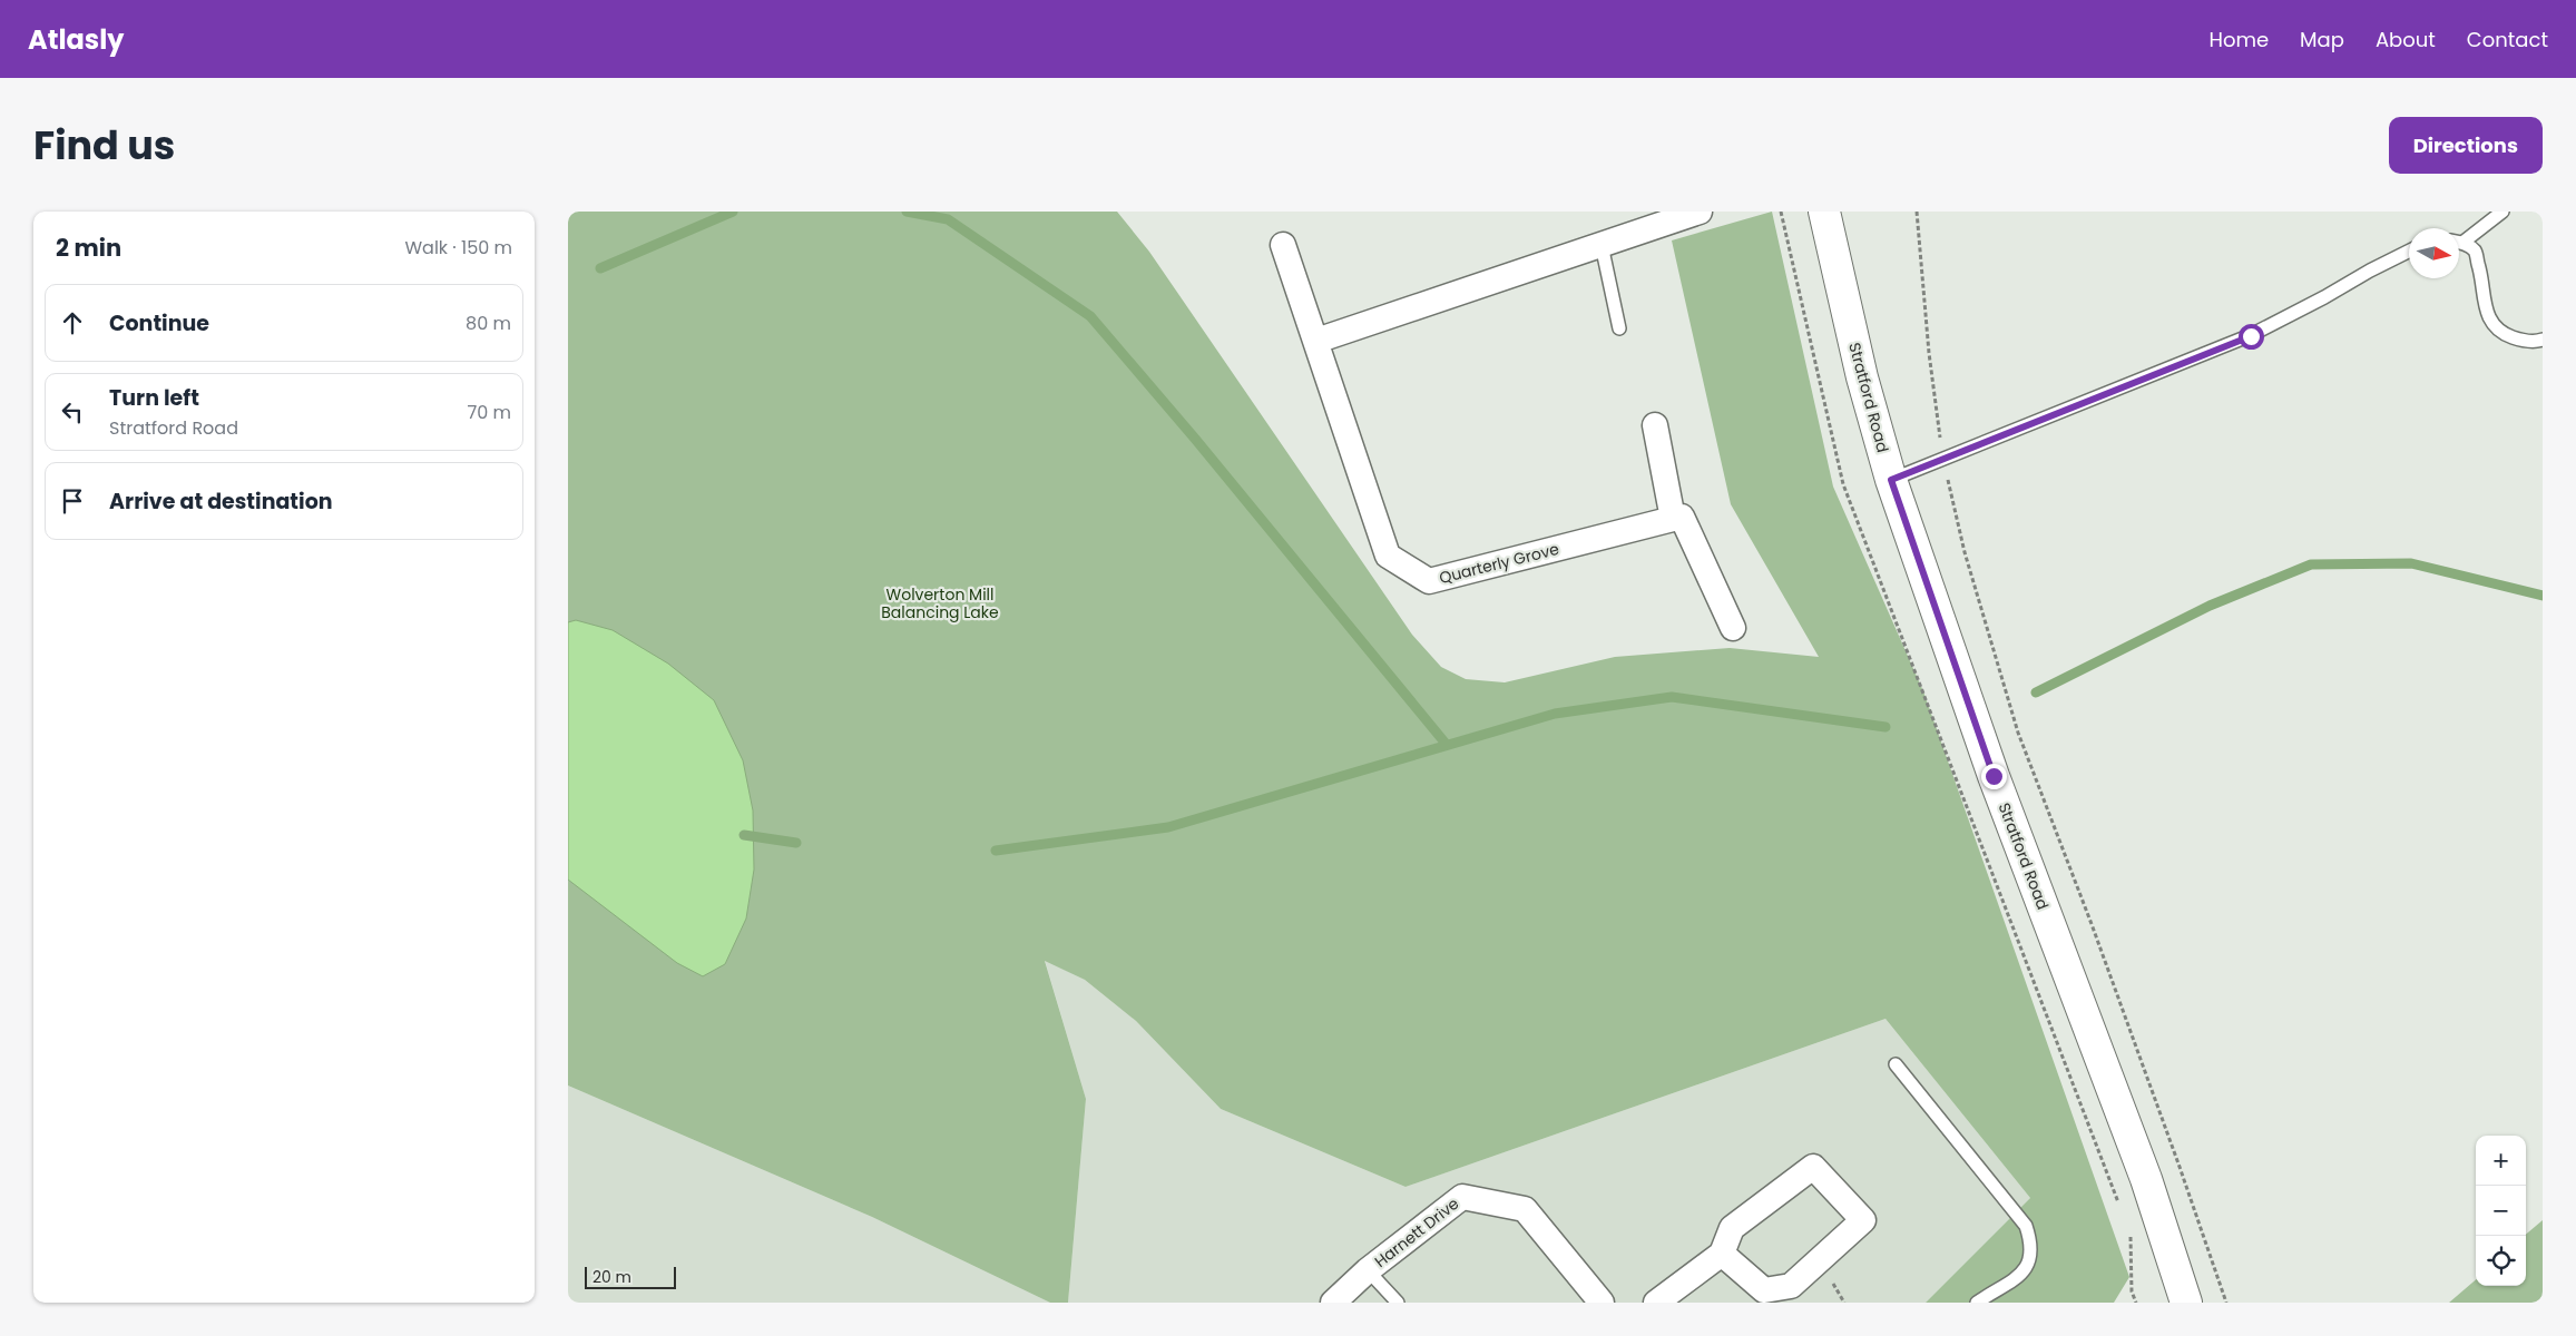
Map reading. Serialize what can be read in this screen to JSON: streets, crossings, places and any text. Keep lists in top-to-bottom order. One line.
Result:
{"streets":{"street":["Stratford Road","Quarterly Grove","Harnett Drive"]},"parks":["Wolverton Mill Balancing Lake"],"scale_bar":"20 m","north":"right","page":{"header":"Atlasly","nav":["Home","Map","About","Contact"],"title":"Find us","buttons":"Directions","heading":["2 min","Walk · 150 m"],"list":[["Continue","80 m"],["Turn left","Stratford Road","70 m"],"Arrive at destination"],"map_buttons":["+","−"],"scale":"20 m"}}
